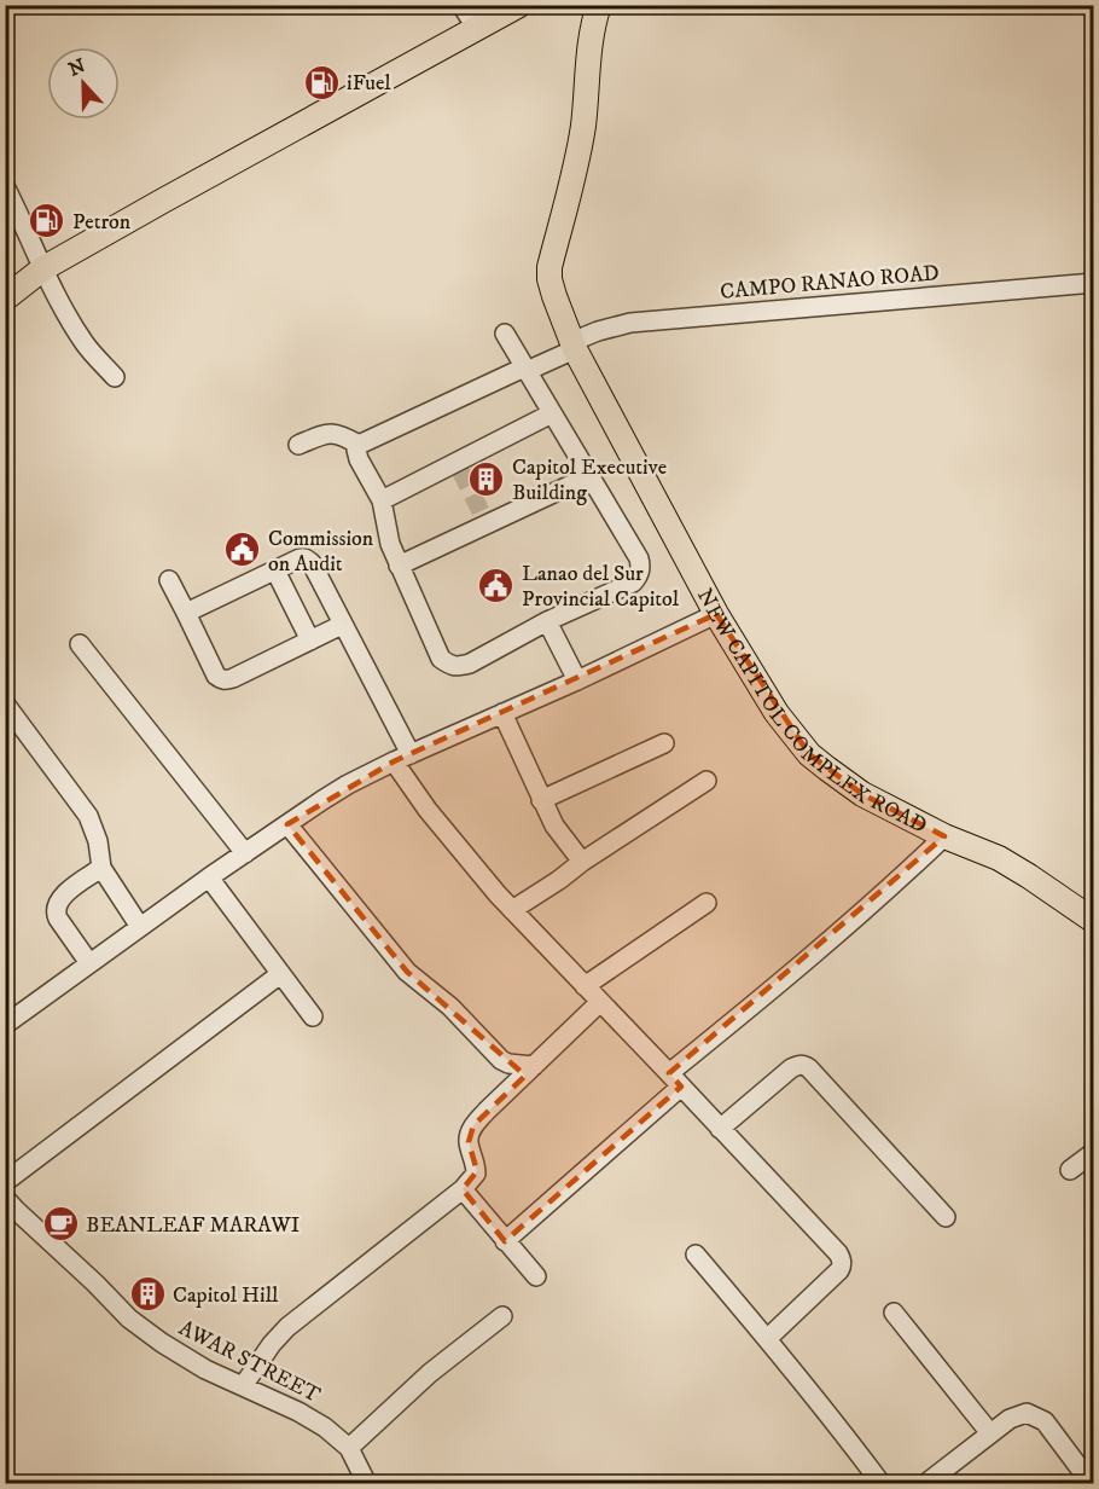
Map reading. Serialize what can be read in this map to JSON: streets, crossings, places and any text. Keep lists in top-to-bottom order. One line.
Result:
{"streets":{"main road":["NEW CAPITOL COMPLEX ROAD"],"street":["CAMPO RANAO ROAD","AWAR STREET"]},"crossings":[["CAMPO RANAO ROAD","NEW CAPITOL COMPLEX ROAD"]],"places":{"fuel station":["iFuel","Petron"],"building":["Capitol Executive Building","Capitol Hill"],"public building":["Commission on Audit","Lanao del Sur Provincial Capitol"],"cafe":["BEANLEAF MARAWI"]},"north":"top"}
